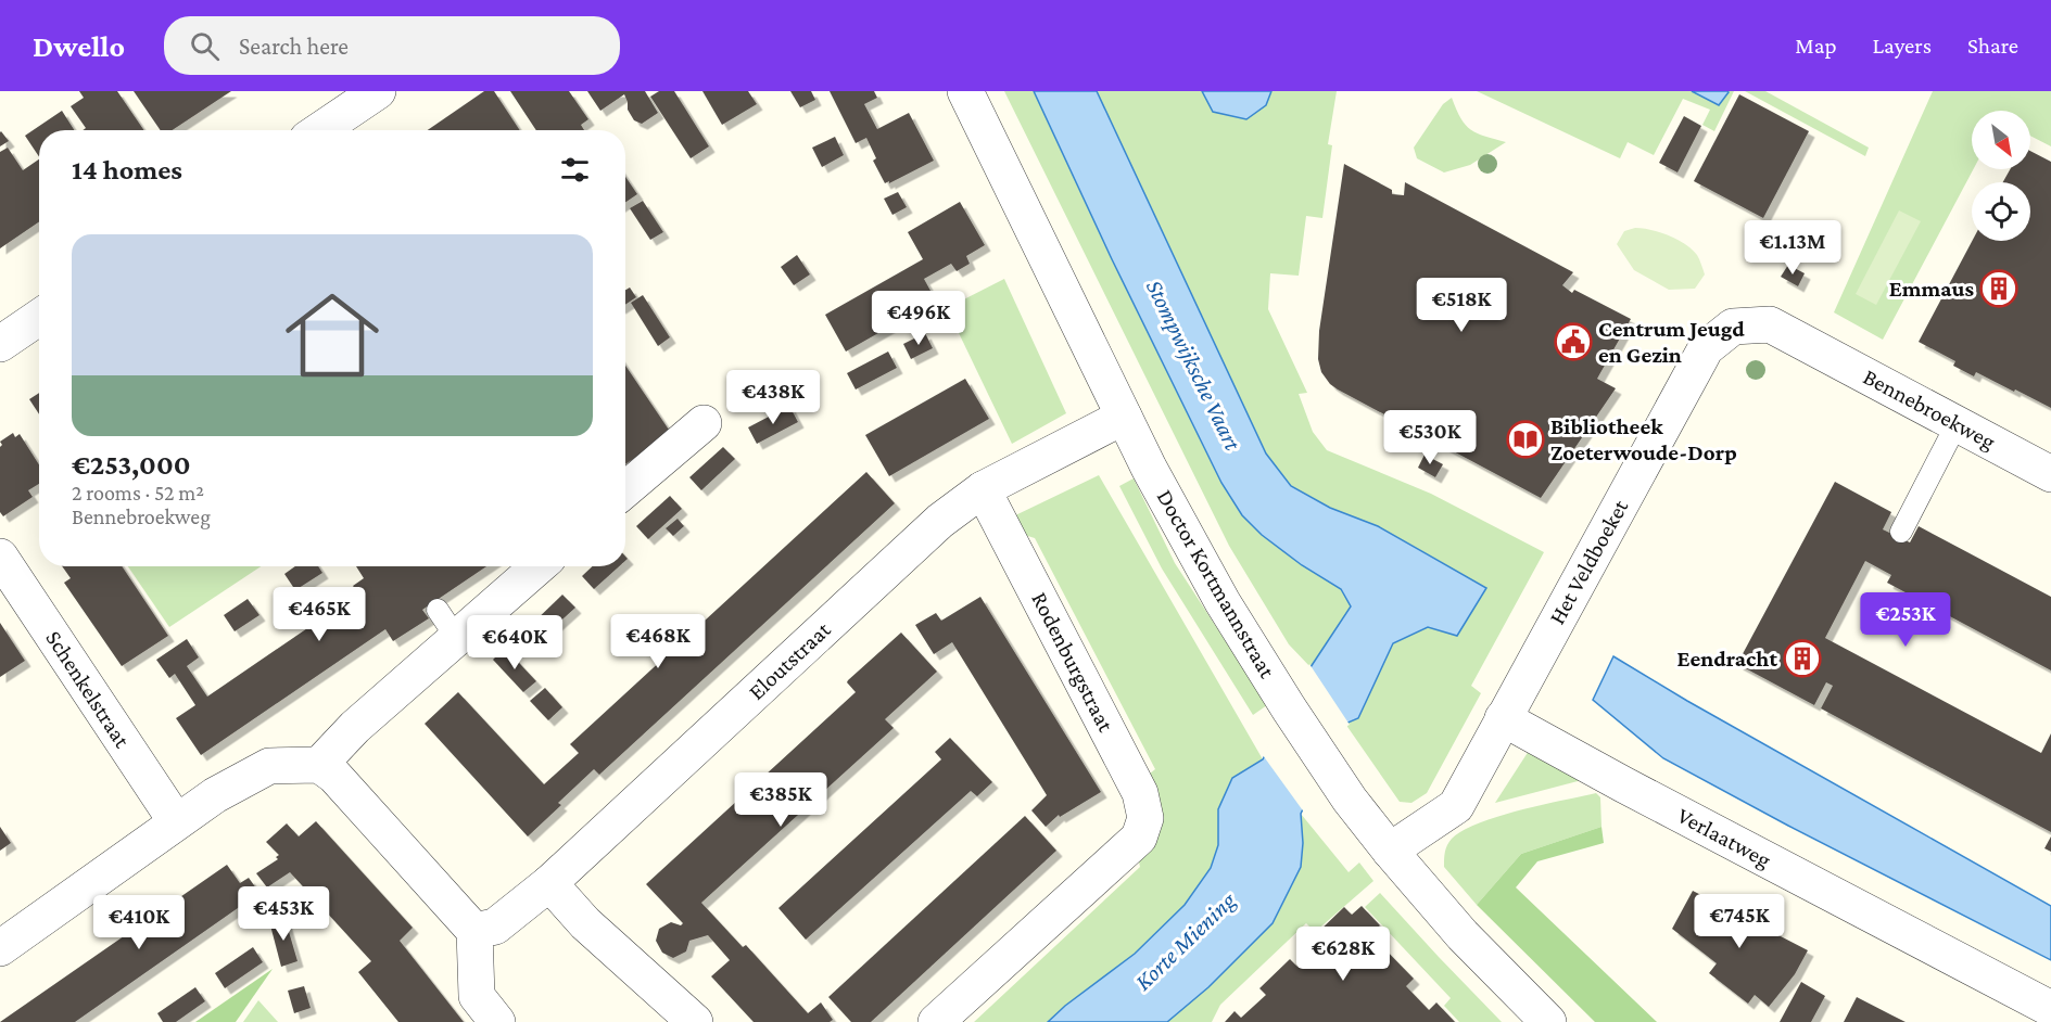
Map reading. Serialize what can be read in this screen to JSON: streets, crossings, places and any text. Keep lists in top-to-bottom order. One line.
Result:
{"streets":{"street":["Bennebroekweg","Het Veldboeket","Doctor Kortmannstraat","Eloutstraat","Rodenburgstraat","Schenkelstraat","Verlaatweg"]},"crossings":[["Bennebroekweg","Het Veldboeket"],["Het Veldboeket","Doctor Kortmannstraat"],["Het Veldboeket","Verlaatweg"],["Doctor Kortmannstraat","Eloutstraat"],["Eloutstraat","Rodenburgstraat"]],"water":["Stompwijksche Vaart","Korte Miening"],"places":{"building":["Emmaus","Eendracht"],"public building":["Centrum Jeugd en Gezin"],"library":["Bibliotheek Zoeterwoude-Dorp"]},"north":"bottom right","page":{"header":"Dwello","search":"Search here","nav":["Map","Layers","Share"],"heading":"14 homes","list":[{"name":"€253,000","note":"2 rooms · 52 m² · Bennebroekweg"}],"price":["€1.13M","€518K","€496K","€438K","€530K","€465K","€253K","€468K","€640K","€385K","€453K","€745K","€410K","€628K"]}}
